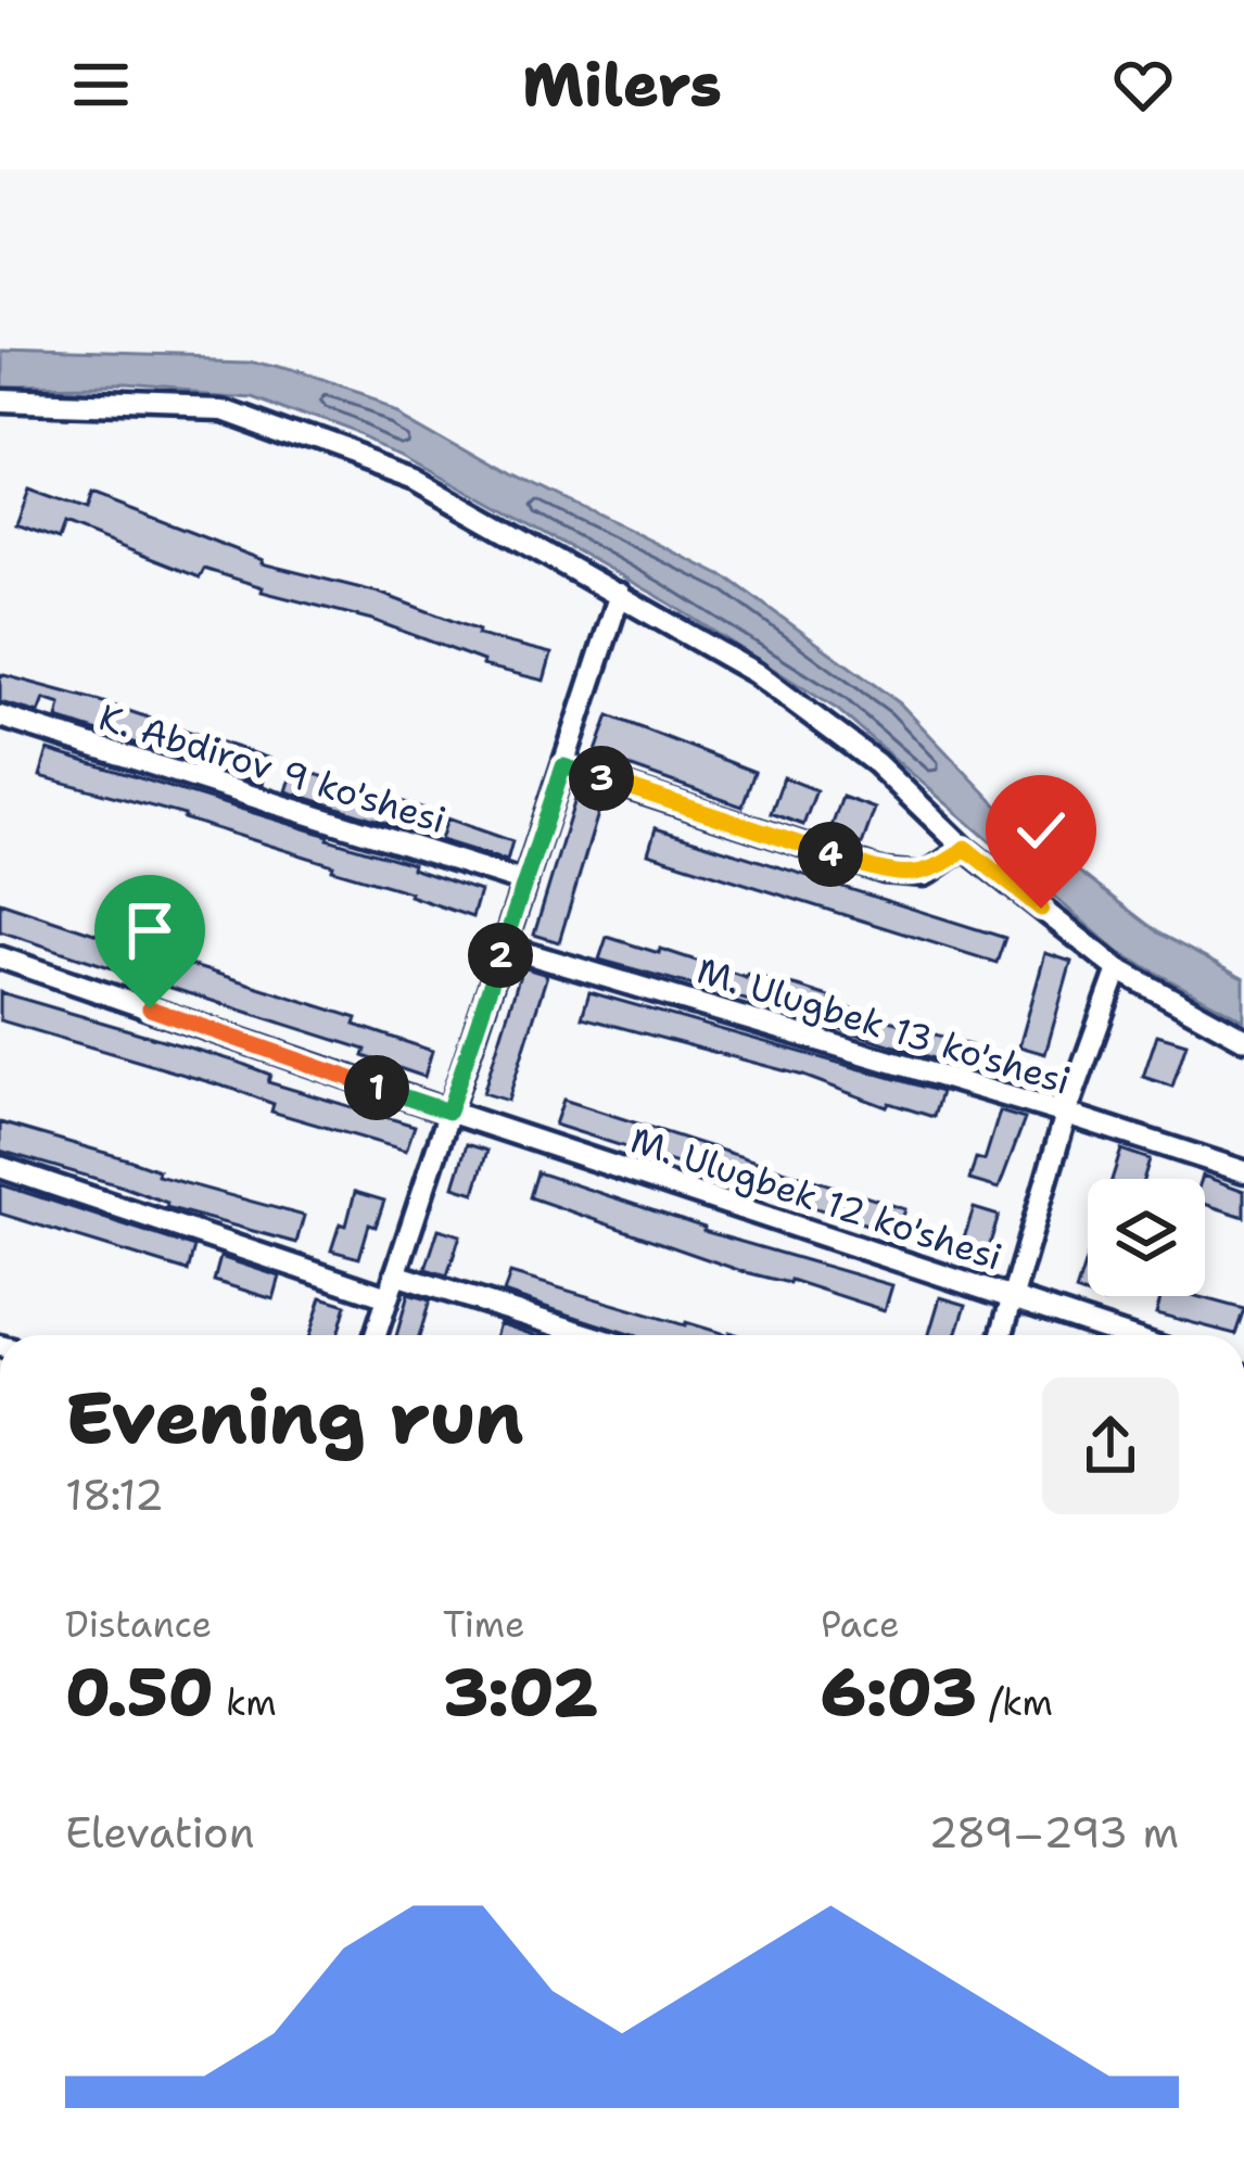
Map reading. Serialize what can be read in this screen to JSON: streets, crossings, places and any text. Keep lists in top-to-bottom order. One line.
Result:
{"streets":{"street":["K. Abdirov 9 ko'shesi","M. Ulugbek 13 ko'shesi","M. Ulugbek 12 ko'shesi"]},"page":{"header":"Milers","pins":["3","4","2","1"],"heading":["Evening run","18:12"],"stats":[["Distance","0.50 km"],["Time","3:02"],["Pace","6:03 /km"]],"chart":["Elevation","289–293 m"]}}
